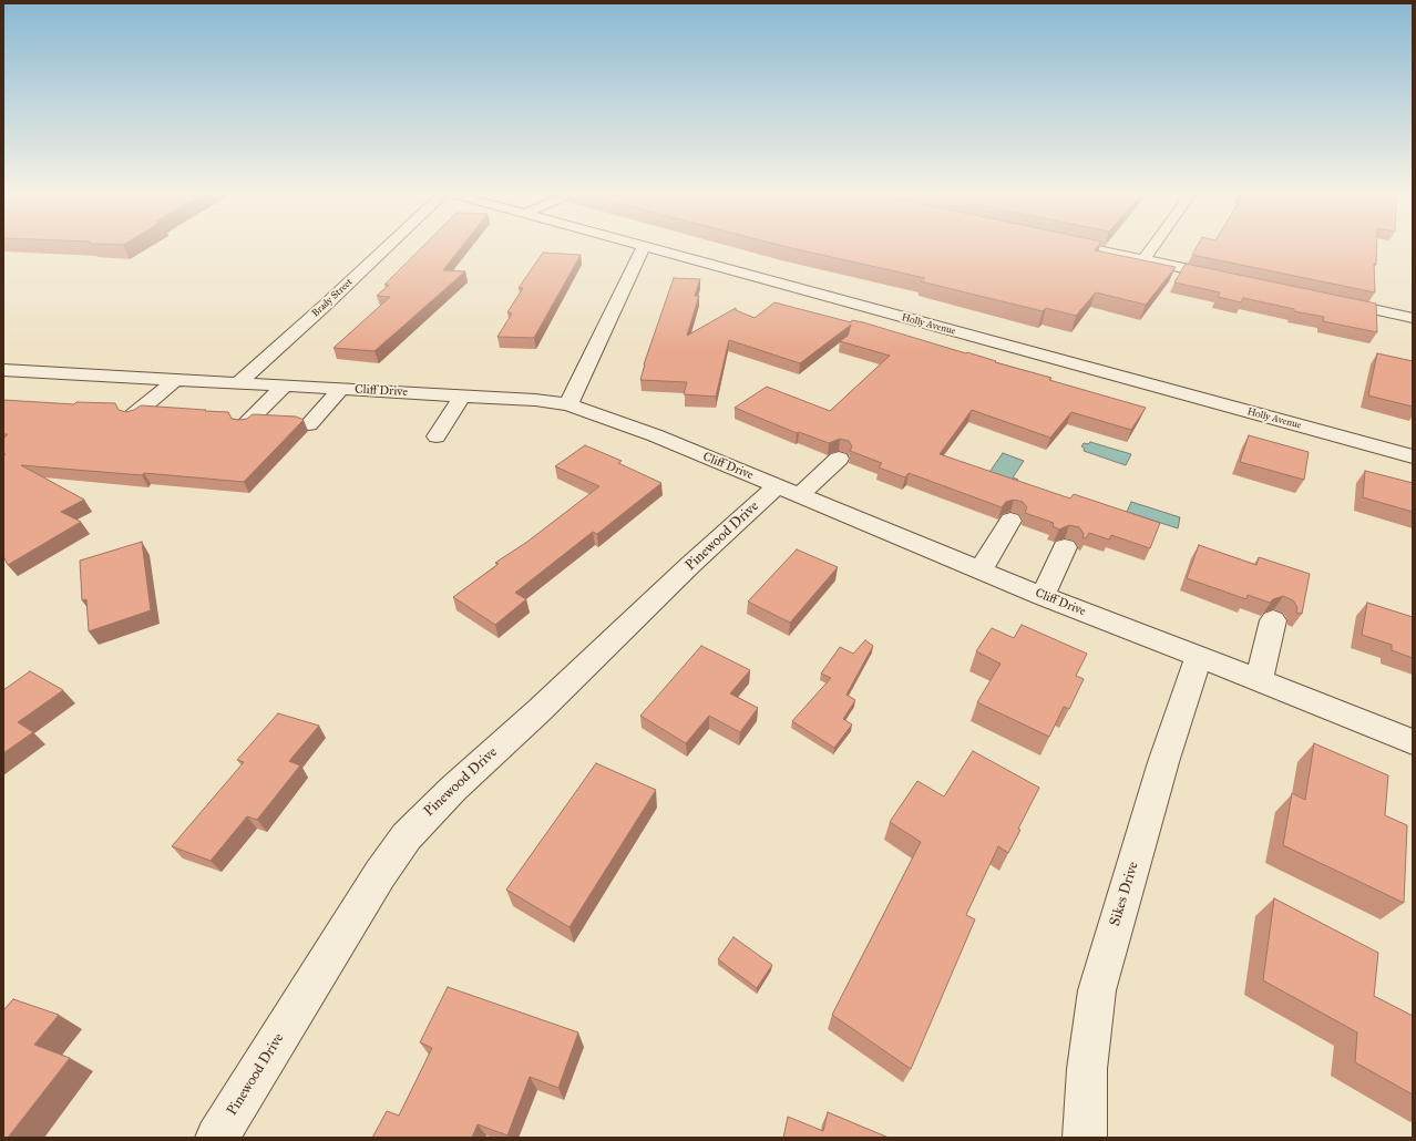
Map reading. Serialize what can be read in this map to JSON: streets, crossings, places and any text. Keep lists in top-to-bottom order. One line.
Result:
{"streets":{"street":["Brady Street","Holly Avenue","Cliff Drive","Pinewood Drive","Sikes Drive"]},"crossings":[["Brady Street","Cliff Drive"],["Cliff Drive","Pinewood Drive"],["Cliff Drive","Sikes Drive"]]}
